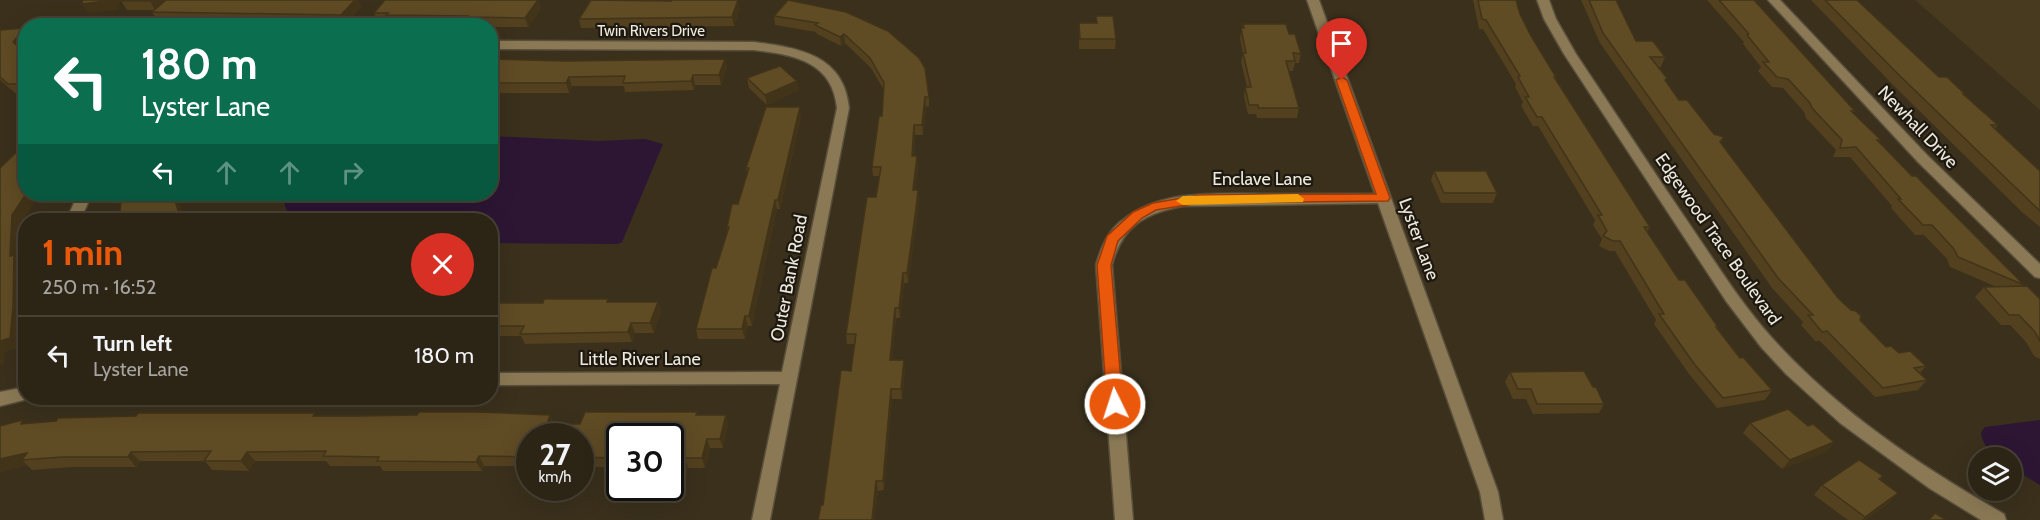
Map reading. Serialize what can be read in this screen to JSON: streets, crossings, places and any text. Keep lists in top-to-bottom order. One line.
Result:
{"streets":{"street":["Twin Rivers Drive","Newhall Drive","Enclave Lane","Lyster Lane","Edgewood Trace Boulevard","Outer Bank Road","Little River Lane"]},"crossings":[["Twin Rivers Drive","Outer Bank Road"],["Enclave Lane","Lyster Lane"],["Outer Bank Road","Little River Lane"]],"page":{"turn":["180 m","Lyster Lane"],"heading":["1 min","250 m · 16:52"],"list":[{"name":"Turn left","note":"Lyster Lane","value":"180 m"}],"speed":"27 km/h","limit":"30"}}
